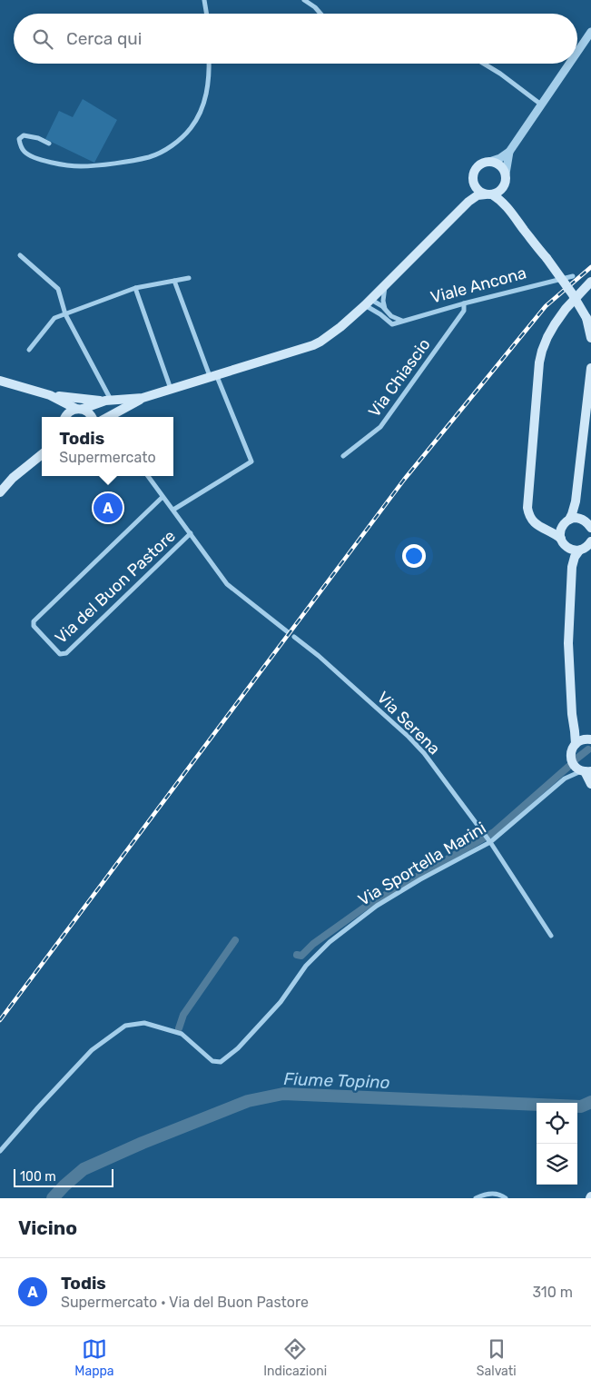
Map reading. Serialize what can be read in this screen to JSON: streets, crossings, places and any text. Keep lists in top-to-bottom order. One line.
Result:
{"streets":{"street":["Viale Ancona","Via Chiascio","Via del Buon Pastore","Via Serena","Via Sportella Marini"]},"crossings":[["Viale Ancona","Via Chiascio"],["Via Serena","Via Sportella Marini"]],"water":["Fiume Topino"],"scale_bar":"100 m","page":{"search":"Cerca qui","popup":["Todis","Supermercato"],"pins":"A","scale":"100 m","heading":"Vicino","list":[{"mark":"A","name":"Todis","note":"Supermercato · Via del Buon Pastore","value":"310 m"}],"nav":["Mappa","Indicazioni","Salvati"]}}
